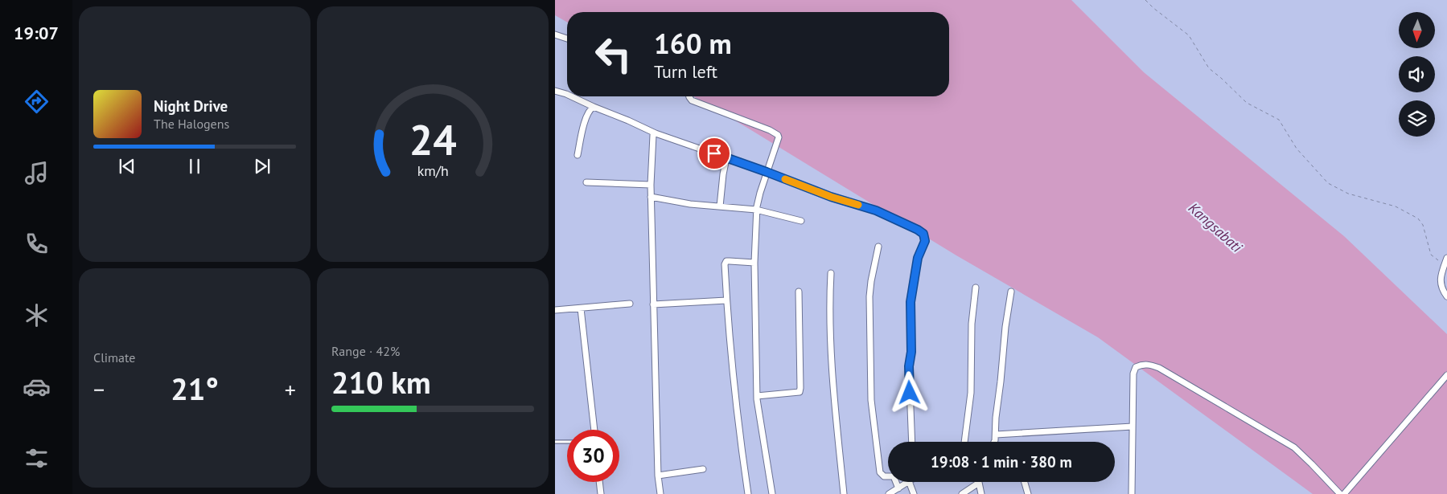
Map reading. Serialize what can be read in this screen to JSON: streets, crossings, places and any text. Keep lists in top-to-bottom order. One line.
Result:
{"water":["Kangsabati"],"north":"bottom","page":{"tabs":"19:07","turn":["160 m","Turn left"],"song":["Night Drive","The Halogens"],"tile":["Climate",["Range · 42%","210 km"]],"heat":["−","21°","+"],"limit":"30","trip":"19:08 · 1 min · 380 m","gauge":["24","km/h"]}}
